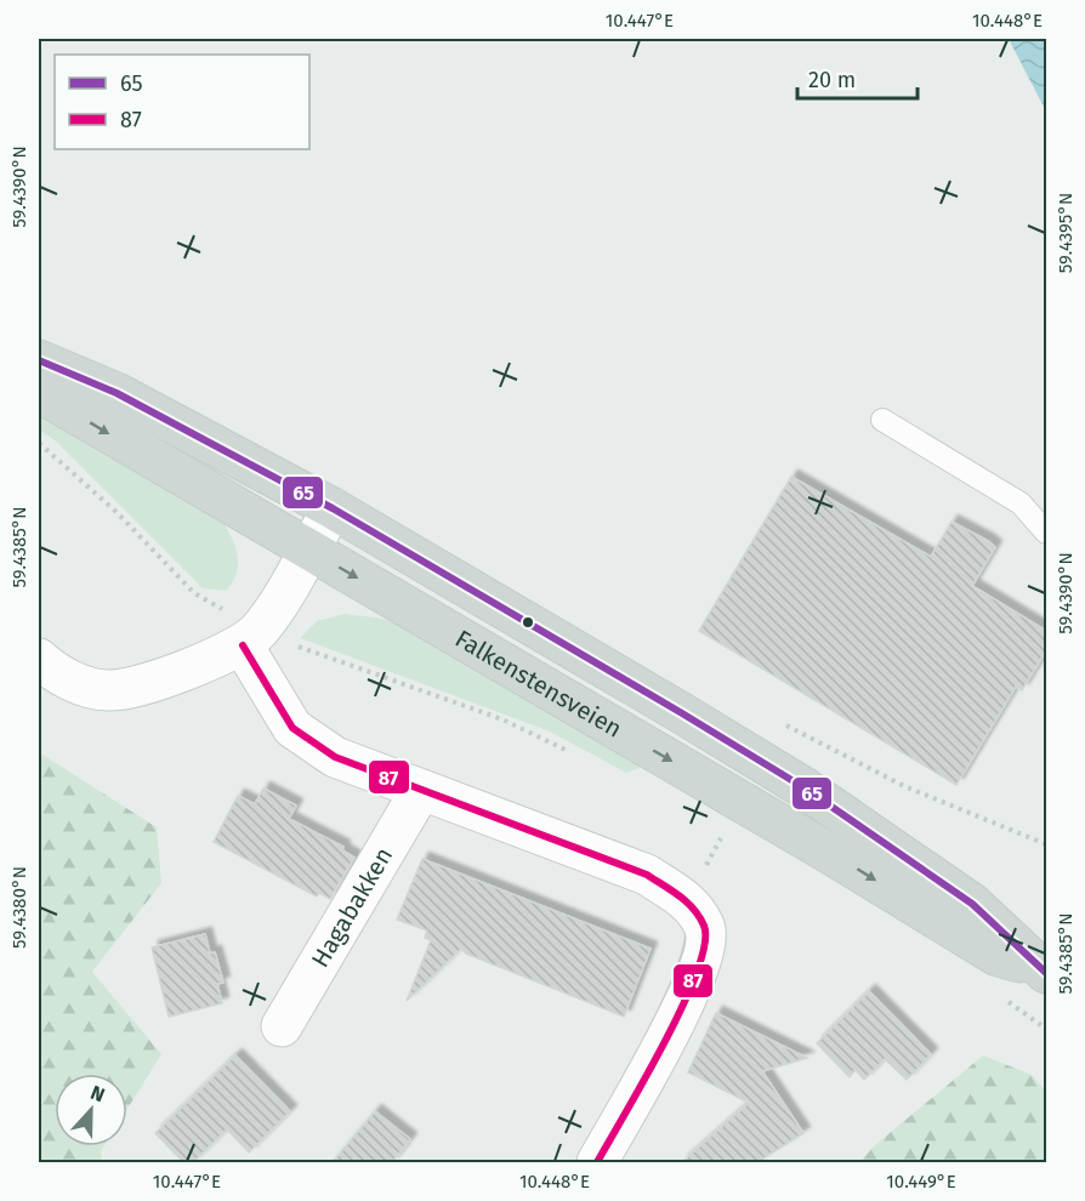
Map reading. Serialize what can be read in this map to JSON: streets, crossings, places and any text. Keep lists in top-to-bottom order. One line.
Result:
{"streets":{"main road":["Falkenstensveien"],"street":["Hagabakken"]},"lines":["transit line 65","transit line 87"],"legend":["65","87"],"scale_bar":"20 m","north":"top","coordinates":["10.447°E","10.448°E","59.4390°N","59.4395°N","59.4385°N","59.4380°N","10.449°E"]}
